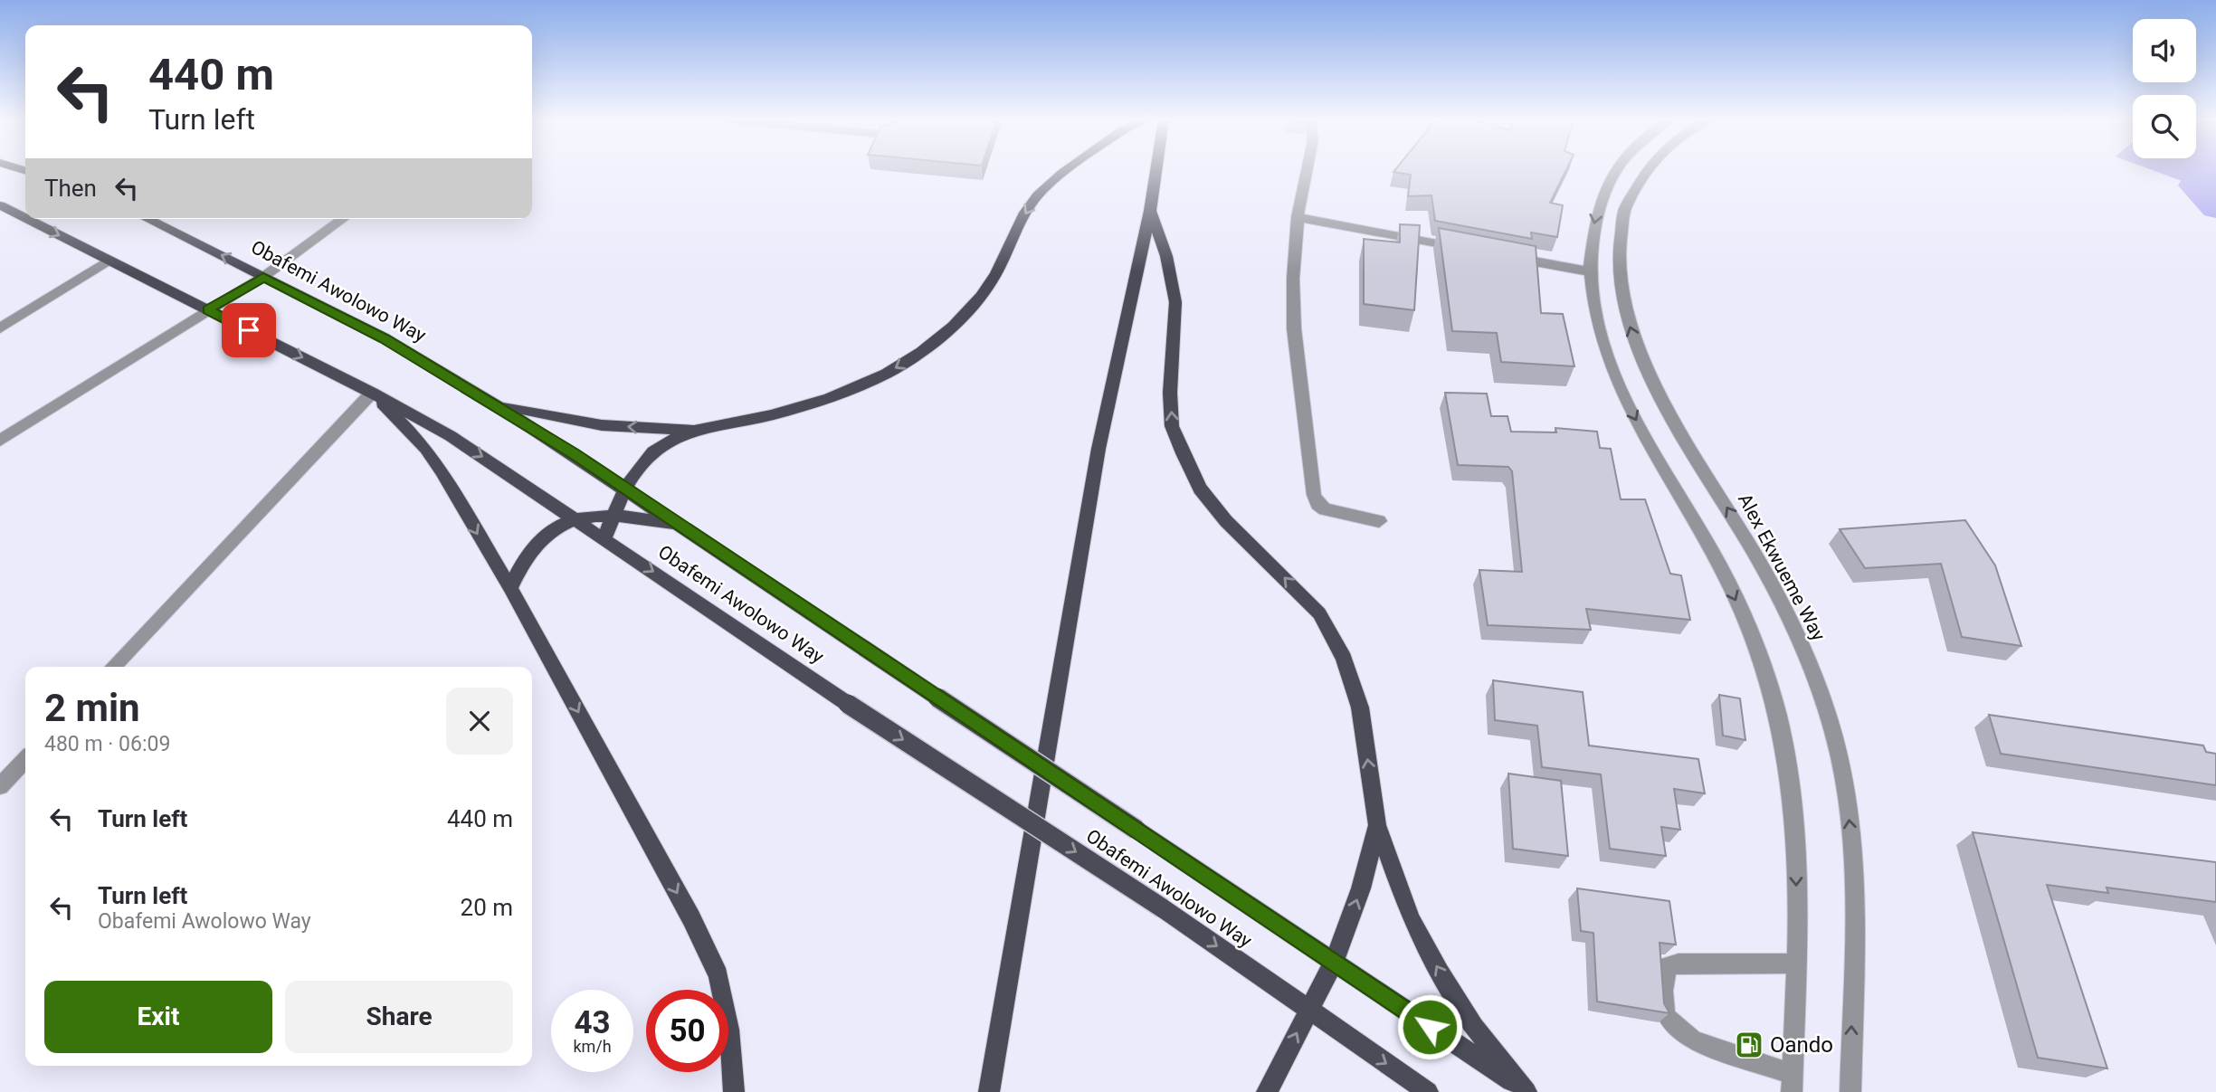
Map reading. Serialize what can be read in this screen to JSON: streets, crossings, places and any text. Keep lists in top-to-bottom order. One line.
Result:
{"streets":{"main road":["Obafemi Awolowo Way"],"street":["Alex Ekwueme Way"]},"places":{"fuel station":["Oando"]},"page":{"turn":["440 m","Turn left"],"then":"Then","heading":["2 min","480 m · 06:09"],"list":[{"name":"Turn left","value":"440 m"},{"name":"Turn left","note":"Obafemi Awolowo Way","value":"20 m"}],"buttons":["Exit","Share"],"speed":"43 km/h","limit":"50"}}
